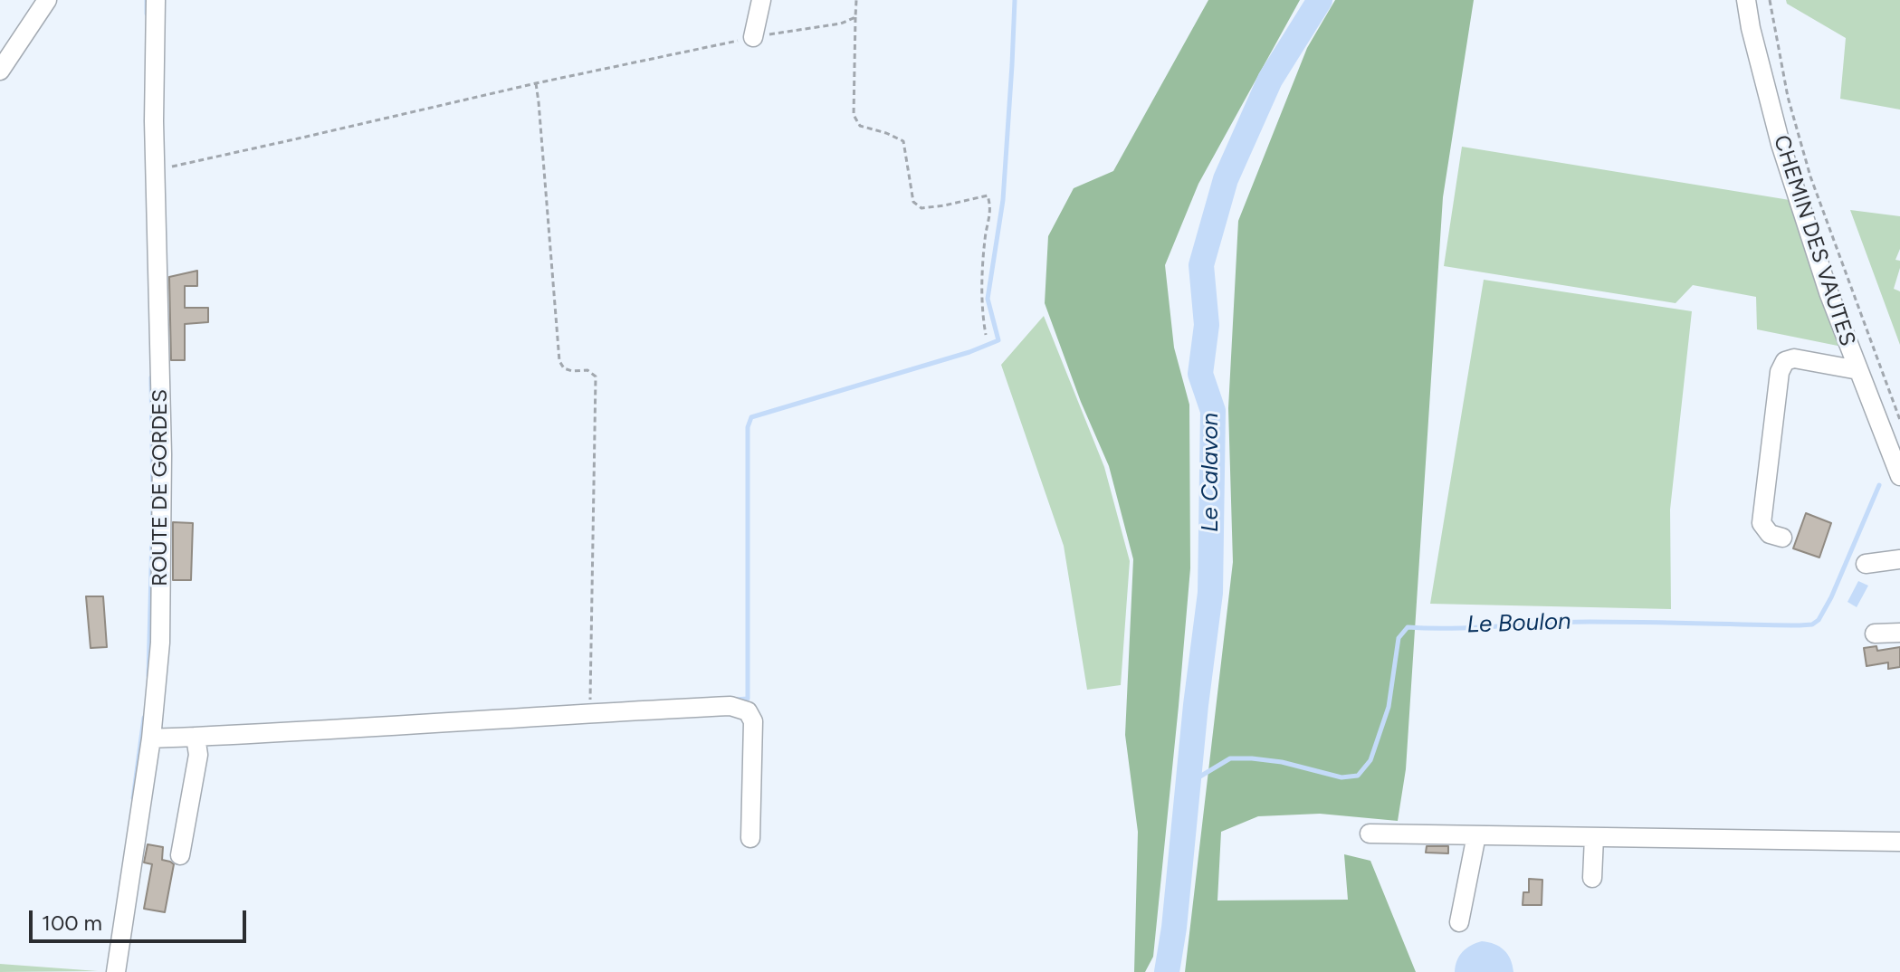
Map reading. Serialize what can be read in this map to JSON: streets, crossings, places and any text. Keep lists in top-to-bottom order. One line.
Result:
{"streets":{"street":["CHEMIN DES VAUTES","ROUTE DE GORDES"]},"water":["Le Calavon","Le Boulon"],"scale_bar":"100 m"}
